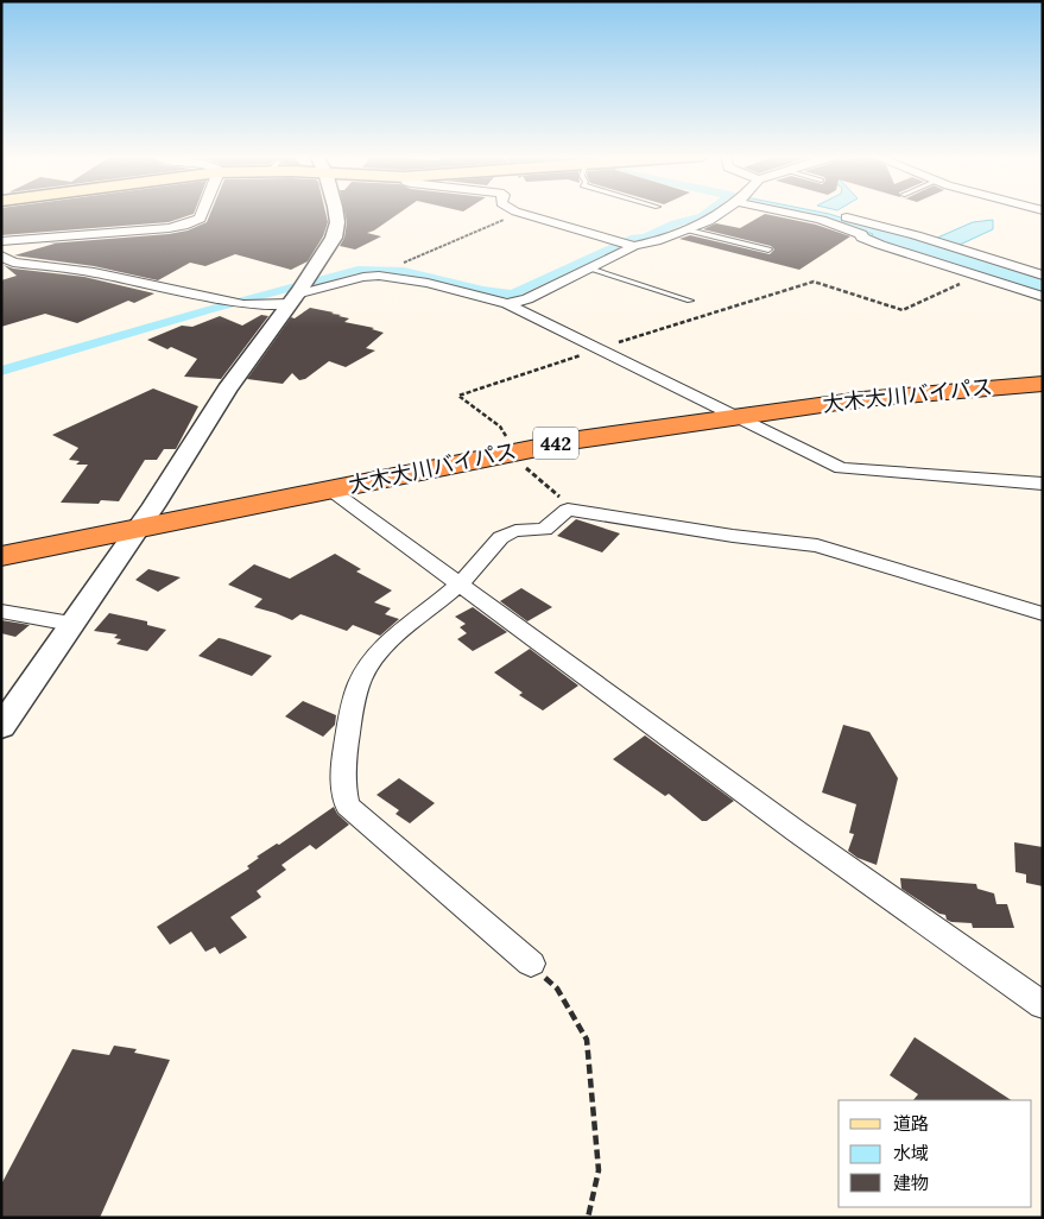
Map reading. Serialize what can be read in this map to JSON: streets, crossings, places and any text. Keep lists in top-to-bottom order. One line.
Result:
{"streets":{"highway":["大木大川バイパス","442"]},"legend":["道路","水域","建物"]}
